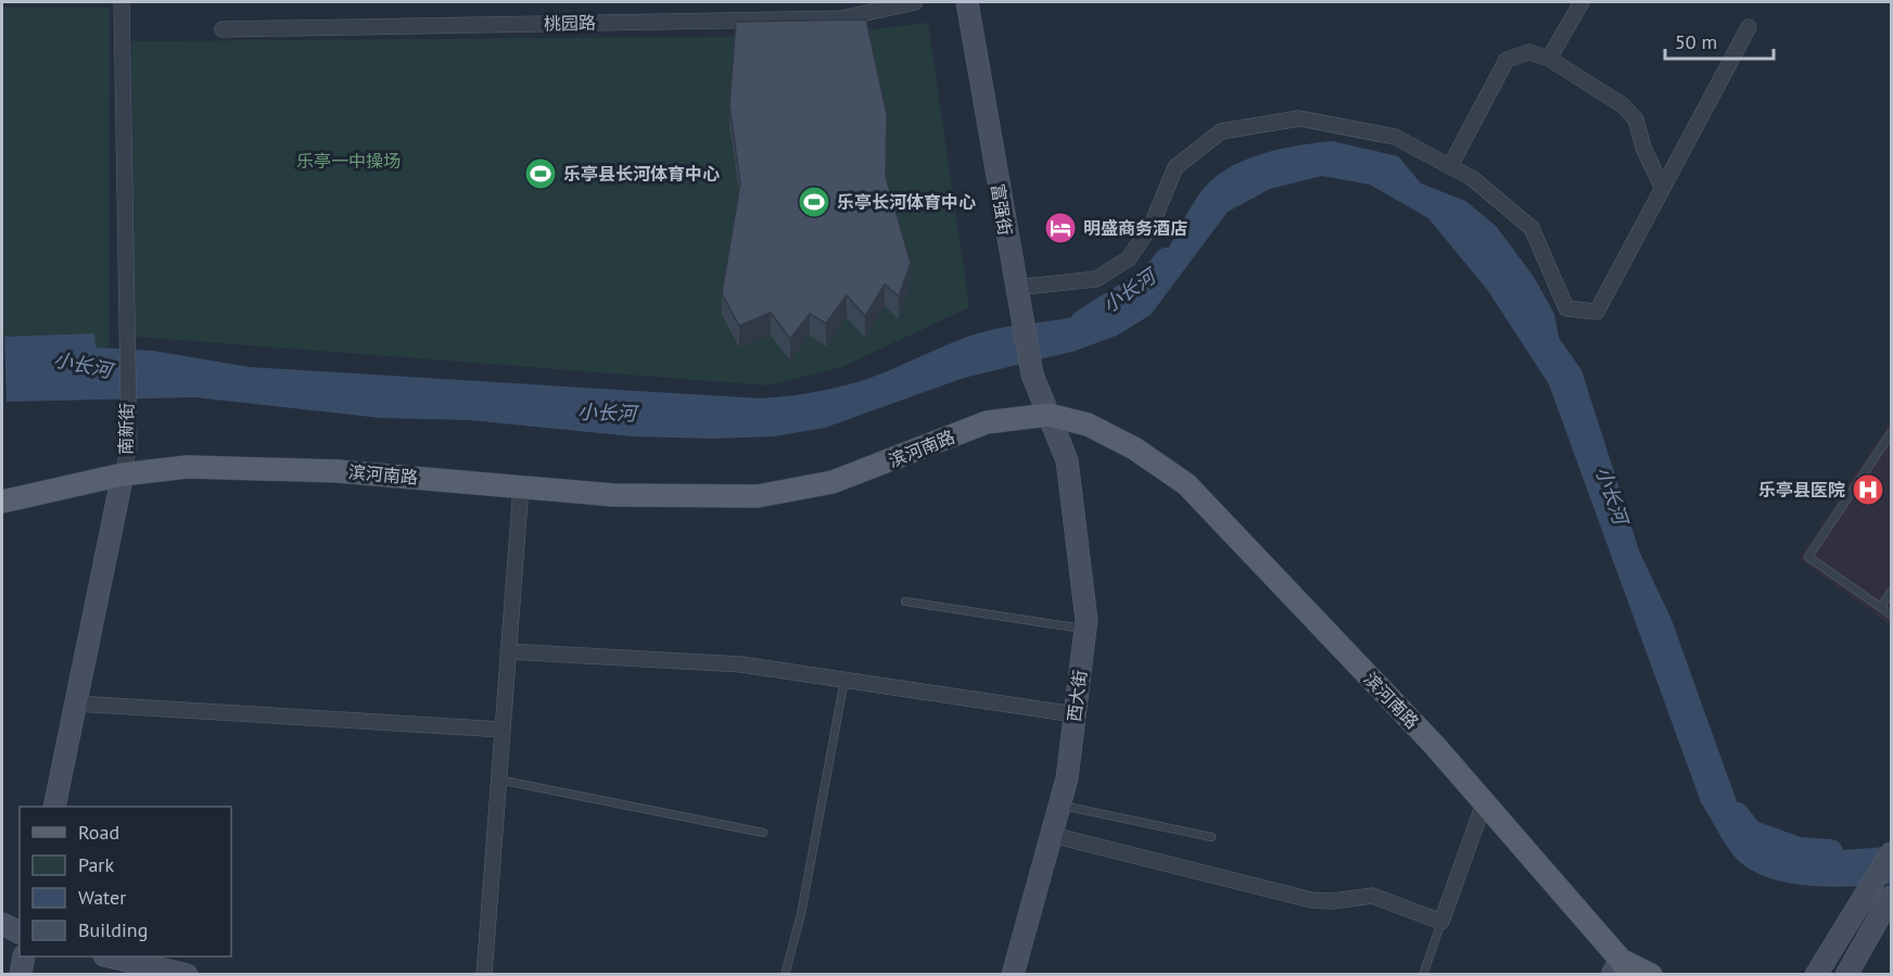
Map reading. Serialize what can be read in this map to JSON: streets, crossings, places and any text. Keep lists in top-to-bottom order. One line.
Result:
{"streets":{"main road":["滨河南路"],"street":["桃园路","富强街","南新街","西大街"]},"crossings":[["富强街","滨河南路"],["富强街","西大街"],["南新街","滨河南路"],["滨河南路","西大街"]],"water":["小长河"],"parks":["乐亭一中操场"],"places":{"sports":["乐亭县长河体育中心","乐亭长河体育中心"],"hotel":["明盛商务酒店"],"hospital":["乐亭县医院"]},"legend":["Road","Park","Water","Building"],"scale_bar":"50 m"}
